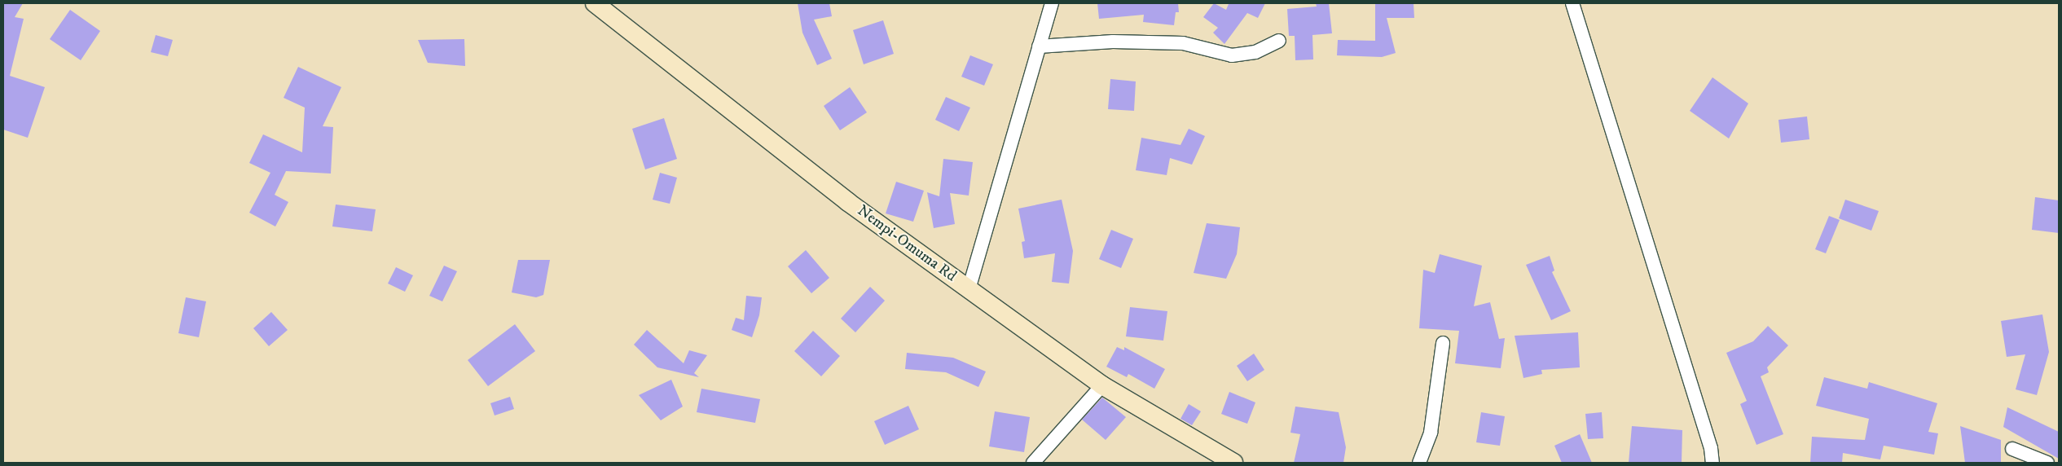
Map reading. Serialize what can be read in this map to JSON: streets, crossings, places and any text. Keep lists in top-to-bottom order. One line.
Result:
{"streets":{"street":["Nempi-Omuma Rd"]}}
